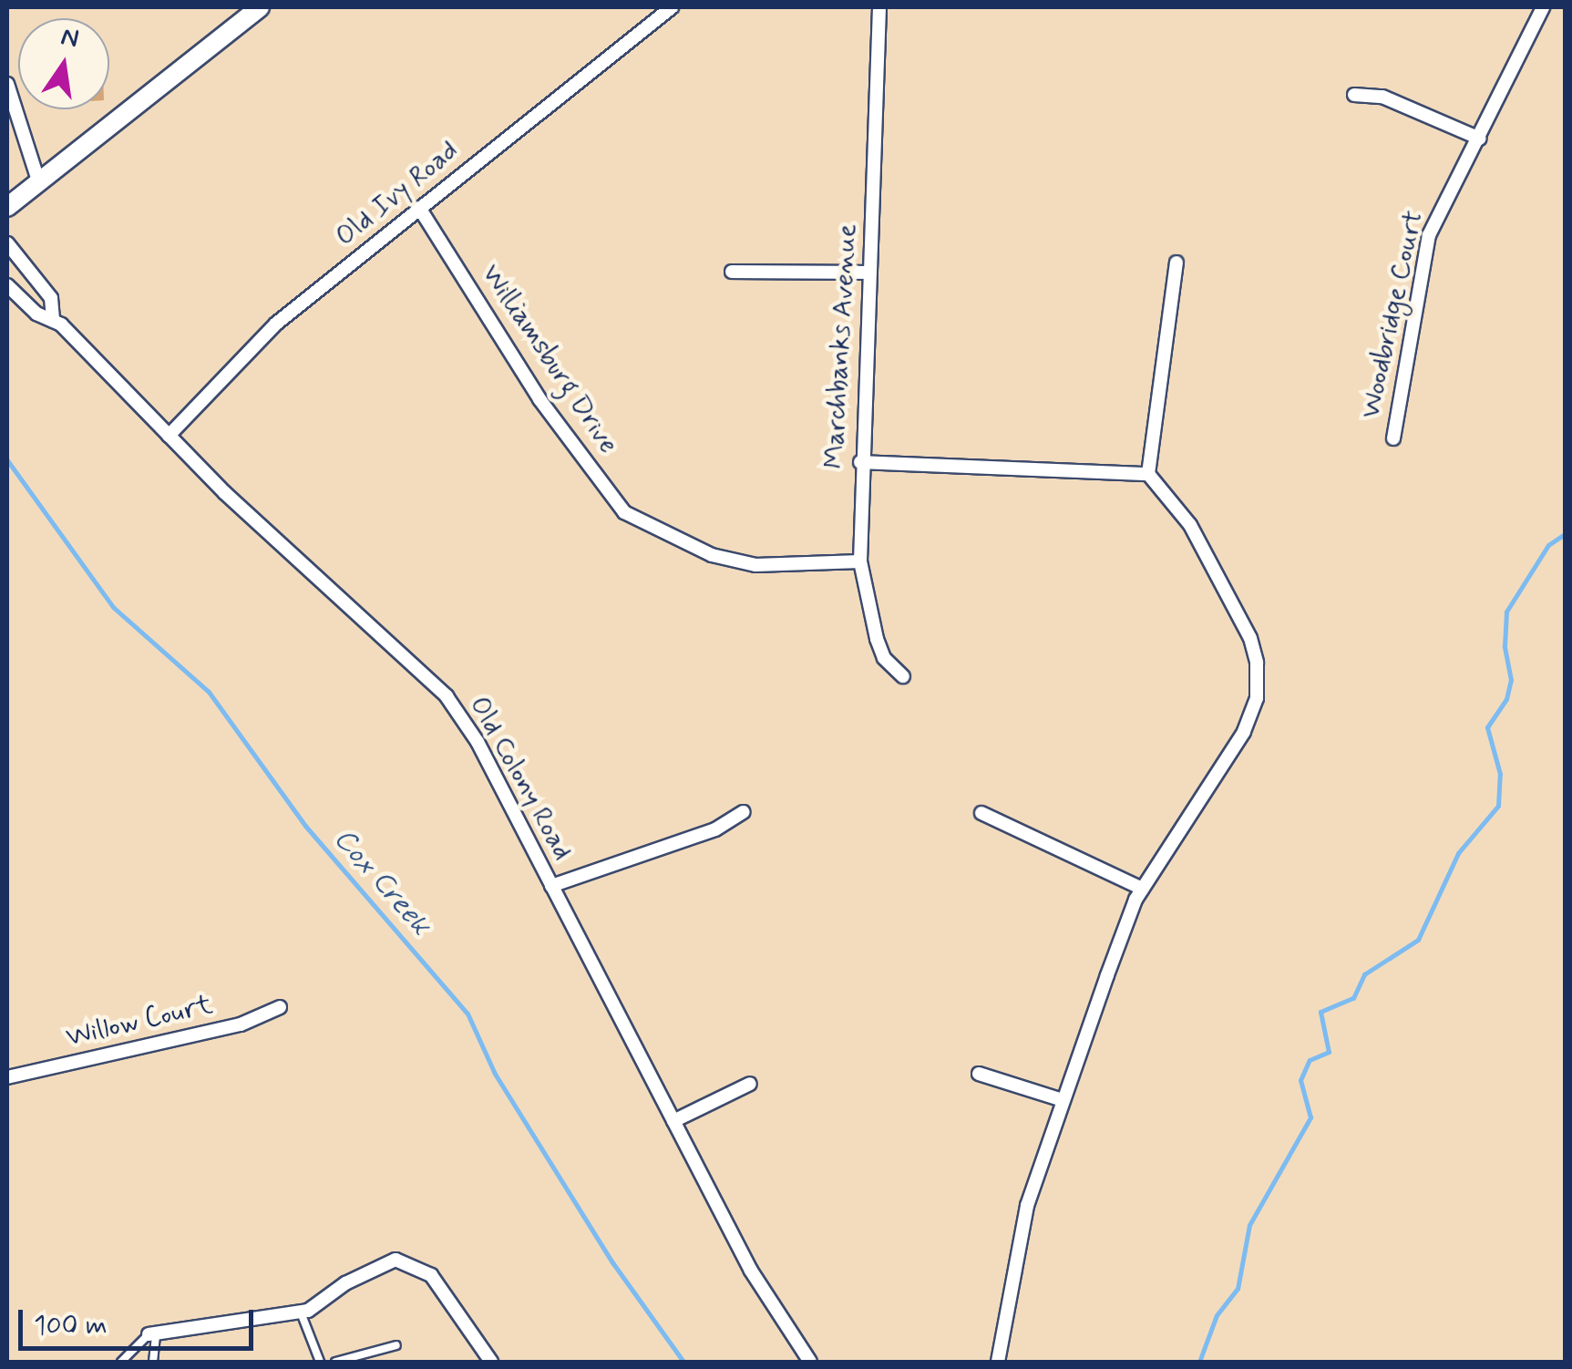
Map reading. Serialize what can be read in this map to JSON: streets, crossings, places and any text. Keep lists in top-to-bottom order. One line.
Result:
{"streets":{"street":["Old Ivy Road","Woodbridge Court","Marchbanks Avenue","Williamsburg Drive","Old Colony Road","Willow Court"]},"crossings":[["Old Ivy Road","Williamsburg Drive"],["Old Ivy Road","Old Colony Road"],["Marchbanks Avenue","Williamsburg Drive"]],"water":["Cox Creek"],"scale_bar":"100 m","north":"top"}
